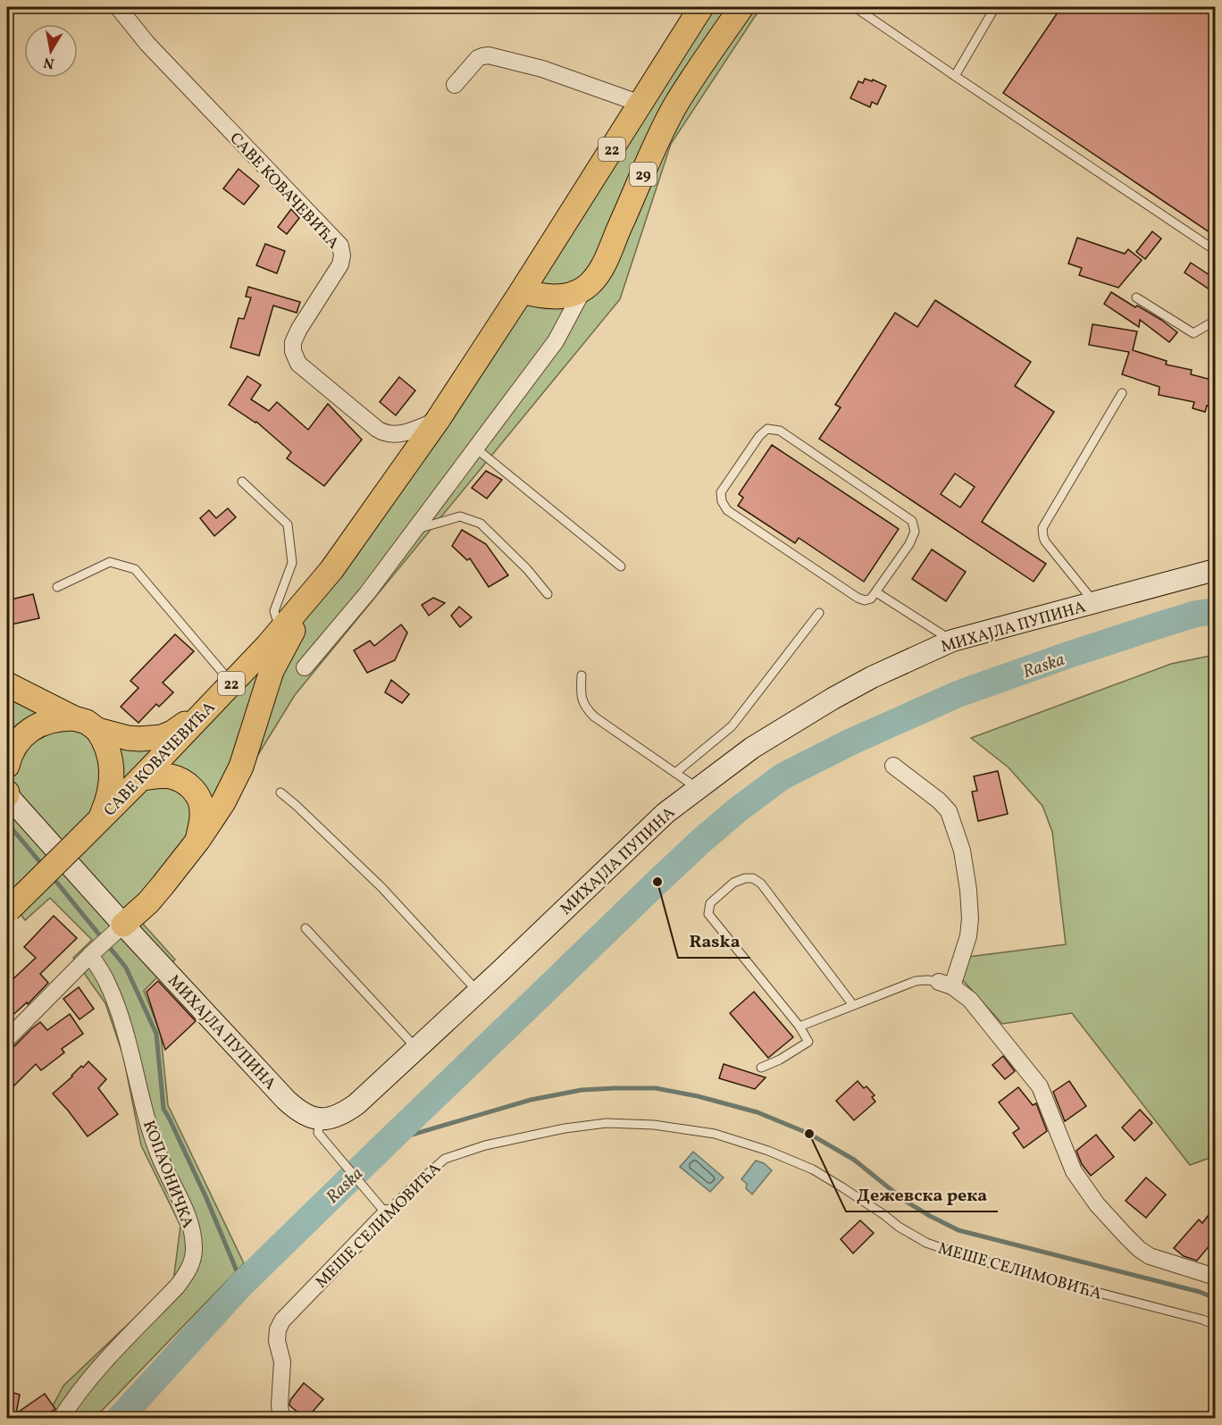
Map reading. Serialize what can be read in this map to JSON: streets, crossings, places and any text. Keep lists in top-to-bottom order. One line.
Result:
{"streets":{"main road":["22","29","САВЕ КОВАЧЕВИЋА"],"street":["МИХАЈЛА ПУПИНА","КОПАОНИЧКА","МЕШЕ СЕЛИМОВИЋА"]},"crossings":[["МИХАЈЛА ПУПИНА","КОПАОНИЧКА"]],"water":["Raska"],"places":["Raska","Дежевска река"],"north":"bottom"}
